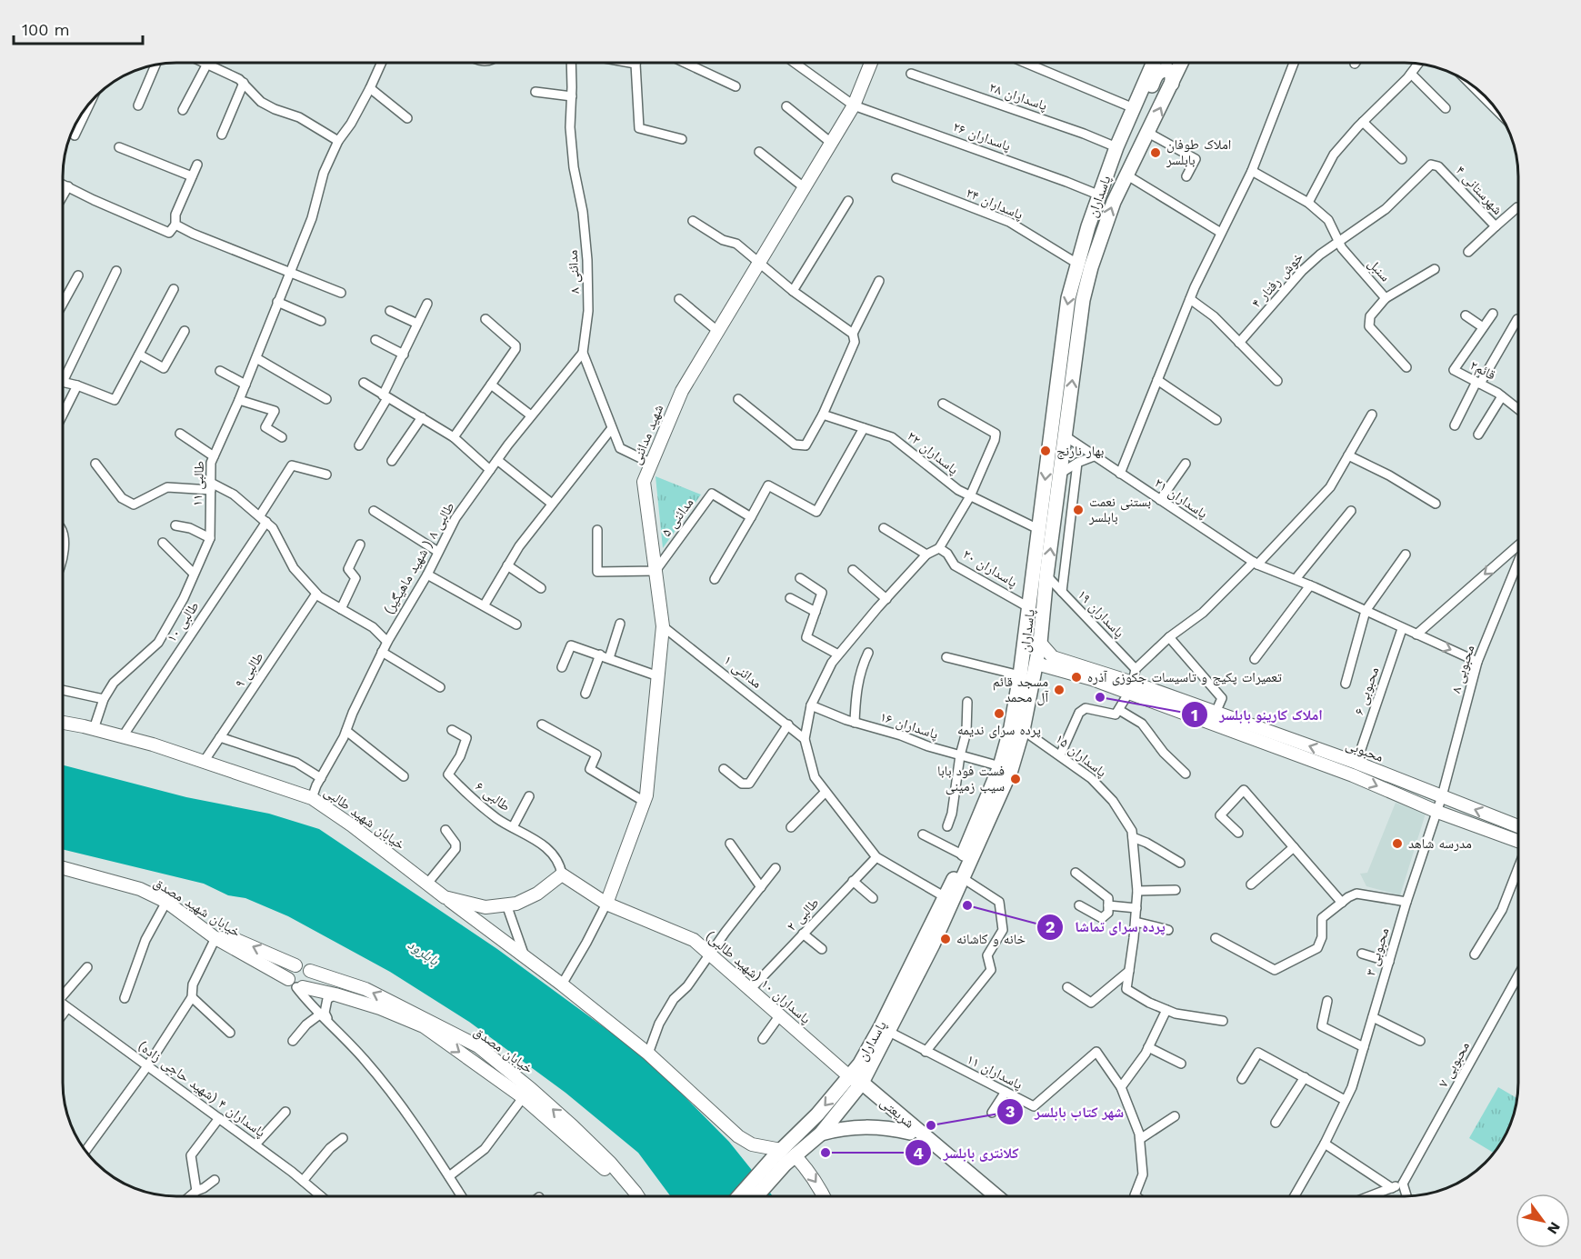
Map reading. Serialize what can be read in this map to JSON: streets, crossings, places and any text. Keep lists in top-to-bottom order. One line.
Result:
{"streets":{"main road":["پاسداران","شریعتی"],"street":["پاسداران ۲۸","پاسداران ۲۶","شهرستانی ۴","پاسداران ۲۴","سنبل","مدائنی ۸","خوش رفتار ۴","قائم۲","شهید مدائنی","پاسداران ۲۲","طالبی ۱۱","پاسداران ۲۱","مدائنی ۵","طالبی ۸ ( شهید ماهیگیر)","پاسداران ۲۰","پاسداران ۱۹","طالبی ۱۰","محبوبی ۸","طالبی ۹","مدائنی ۱","محبوبی ۶","پاسداران ۱۶","محبوبی","پاسداران ۱۵","طالبی ۶","خیابان شهید طالبی","خیابان شهید مصدق","طالبی ۲","محبوبی ۳","پاسداران ۱۰ (شهید طالبی)","خیابان مصدق","محبوبی ۷","پاسداران ۱۱","پاسداران ۴ (شهید حاجی زاده)"]},"crossings":[["پاسداران ۲۸","پاسداران"],["پاسداران ۲۶","پاسداران"],["پاسداران ۲۶","شهید مدائنی"],["شهرستانی ۴","سنبل"],["شهرستانی ۴","خوش رفتار ۴"],["پاسداران","پاسداران ۲۴"],["پاسداران","پاسداران ۲۲"],["پاسداران","پاسداران ۲۱"],["پاسداران","پاسداران ۲۰"],["پاسداران","پاسداران ۱۹"],["پاسداران","پاسداران ۱۶"],["پاسداران","محبوبی"],["پاسداران","پاسداران ۱۵"],["پاسداران","پاسداران ۱۰ (شهید طالبی)"],["پاسداران","پاسداران ۱۱"],["پاسداران","شریعتی"],["سنبل","خوش رفتار ۴"],["مدائنی ۸","شهید مدائنی"],["مدائنی ۸","طالبی ۸ ( شهید ماهیگیر)"],["شهید مدائنی","مدائنی ۵"],["شهید مدائنی","مدائنی ۱"],["شهید مدائنی","پاسداران ۱۰ (شهید طالبی)"],["طالبی ۱۱","خیابان شهید طالبی"],["پاسداران ۲۱","محبوبی ۸"],["پاسداران ۲۱","محبوبی ۶"],["طالبی ۸ ( شهید ماهیگیر)","خیابان شهید طالبی"],["طالبی ۱۰","خیابان شهید طالبی"],["محبوبی ۸","محبوبی"],["محبوبی ۸","محبوبی ۳"],["طالبی ۹","خیابان شهید طالبی"],["محبوبی ۶","محبوبی"],["محبوبی","محبوبی ۳"],["طالبی ۶","خیابان شهید طالبی"],["خیابان شهید مصدق","خیابان مصدق"],["طالبی ۲","پاسداران ۱۰ (شهید طالبی)"],["پاسداران ۱۰ (شهید طالبی)","شریعتی"]],"water":["بابلرود"],"places":["املاک طوفان بابلسر","بهار نارنج","بستنی نعمت بابلسر","تعمیرات پکیج و تاسیسات جکوزی آذره","مسجد قائم آل محمد","املاک کارینو بابلسر","پرده سرای ندیمه","فست فود بابا سیب زمینی","مدرسه شاهد","پرده سرای تماشا","خانه و کاشانه","شهر کتاب بابلسر","کلانتری بابلسر"],"scale_bar":"100 m","north":"bottom right"}
